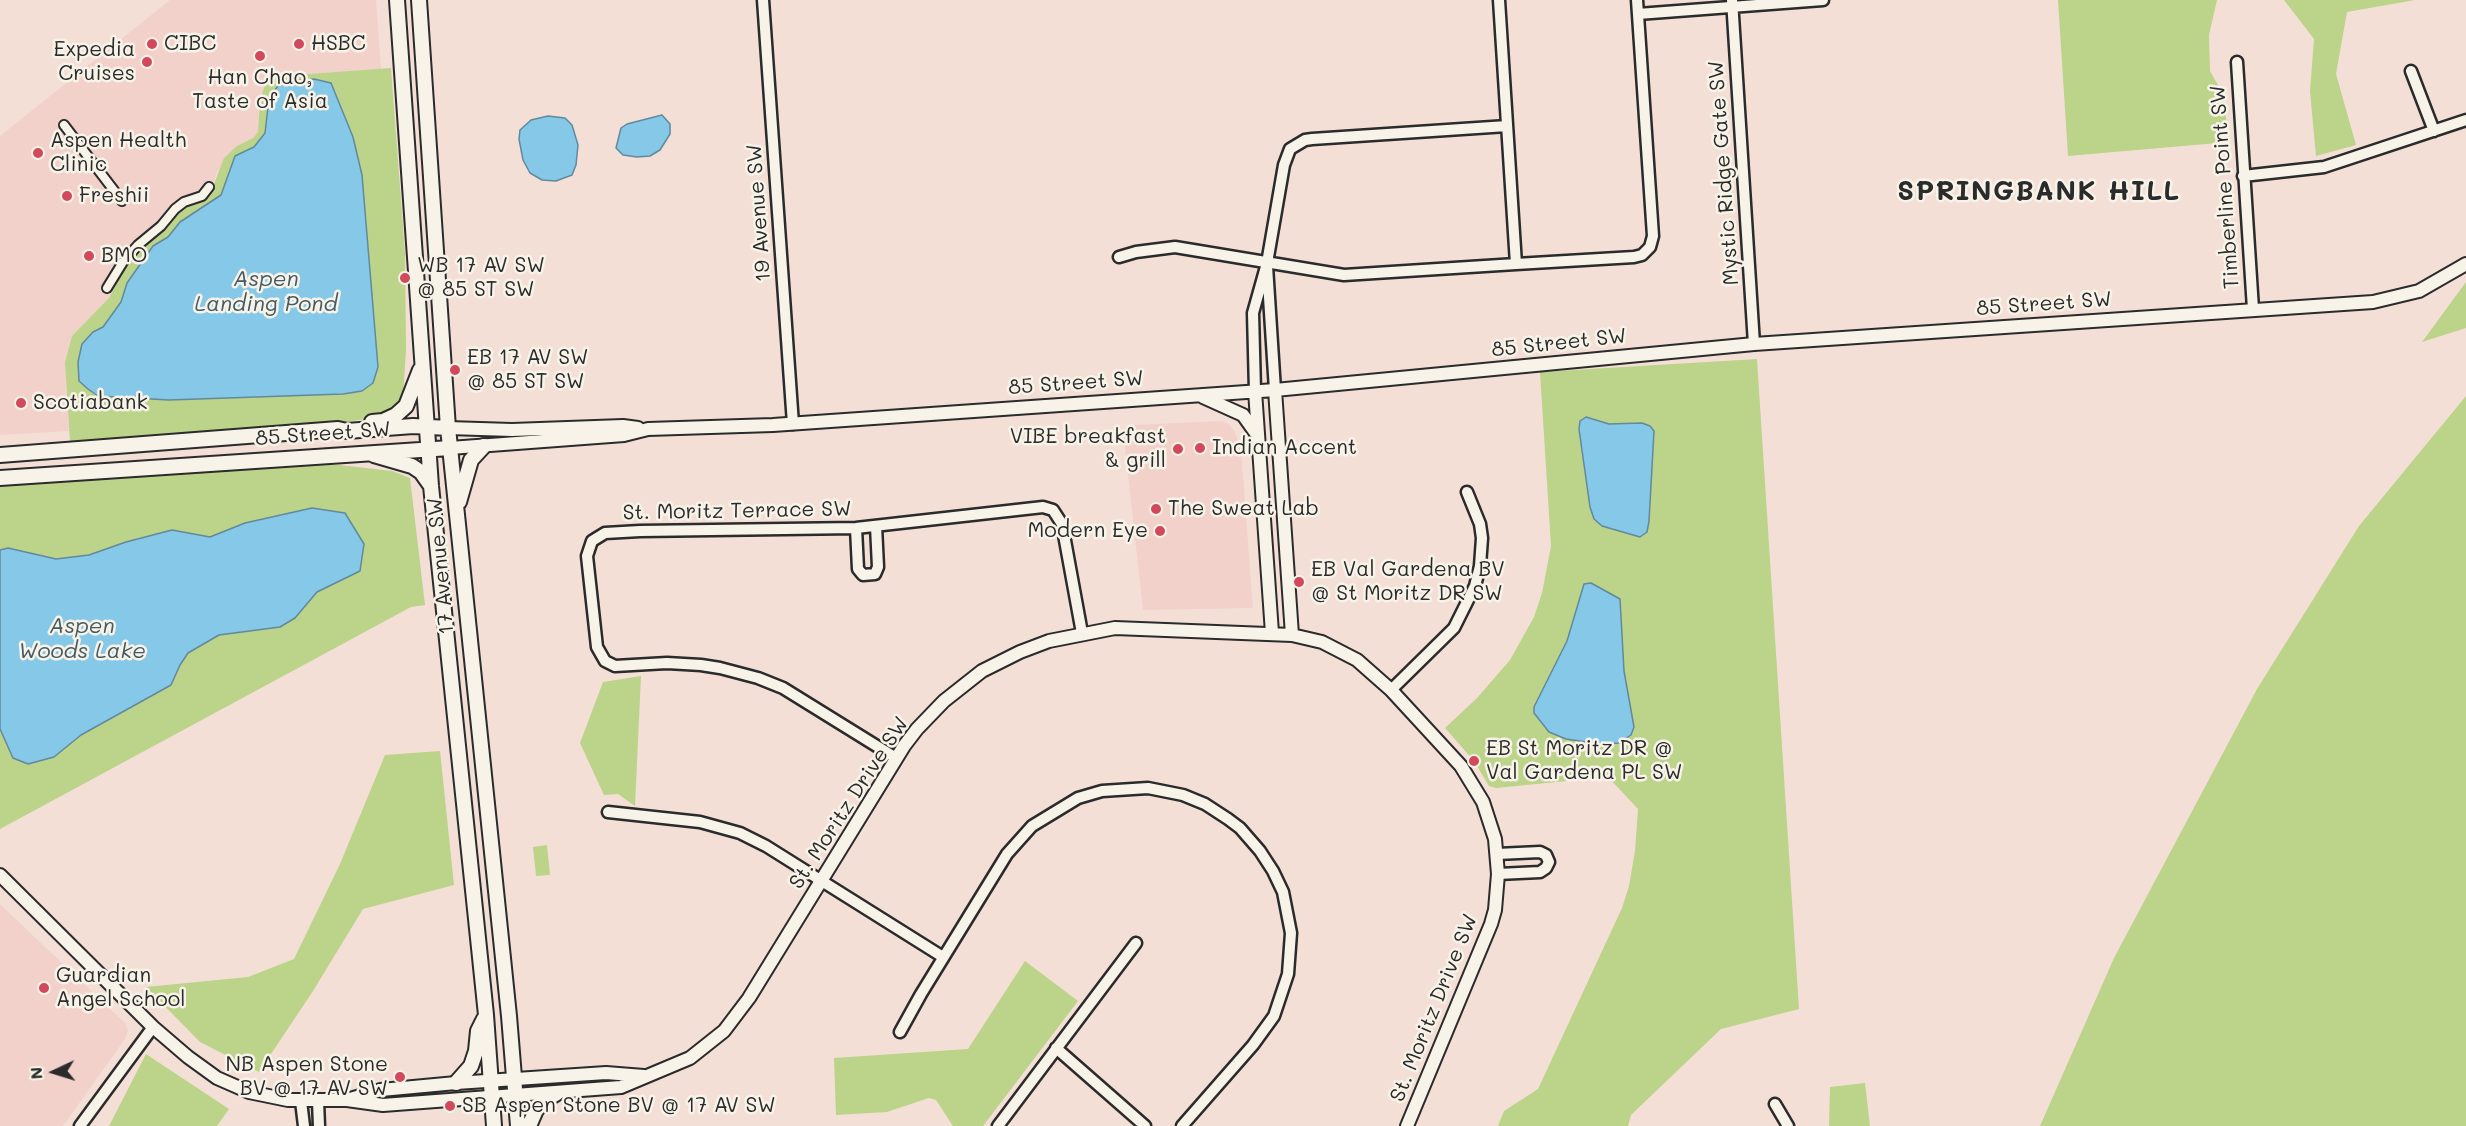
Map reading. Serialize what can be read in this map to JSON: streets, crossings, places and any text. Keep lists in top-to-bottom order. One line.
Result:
{"streets":{"main road":["85 Street SW","17 Avenue SW"],"street":["Mystic Ridge Gate SW","Timberline Point SW","19 Avenue SW","St. Moritz Terrace SW","St. Moritz Drive SW"]},"crossings":[["Mystic Ridge Gate SW","85 Street SW"],["Timberline Point SW","85 Street SW"],["19 Avenue SW","85 Street SW"],["85 Street SW","17 Avenue SW"],["St. Moritz Terrace SW","St. Moritz Drive SW"],["17 Avenue SW","St. Moritz Drive SW"]],"districts":["SPRINGBANK HILL"],"water":["Aspen Landing Pond","Aspen Woods Lake"],"places":["CIBC","HSBC","Han Chao, Taste of Asia","Expedia Cruises","Aspen Health Clinic","Freshii","BMO","WB 17 AV SW @ 85 ST SW","EB 17 AV SW @ 85 ST SW","Scotiabank","Indian Accent","VIBE breakfast & grill","The Sweat Lab","Modern Eye","EB Val Gardena BV @ St Moritz DR SW","EB St Moritz DR @ Val Gardena PL SW","Guardian Angel School","NB Aspen Stone BV @ 17 AV SW","SB Aspen Stone BV @ 17 AV SW"],"north":"left"}
